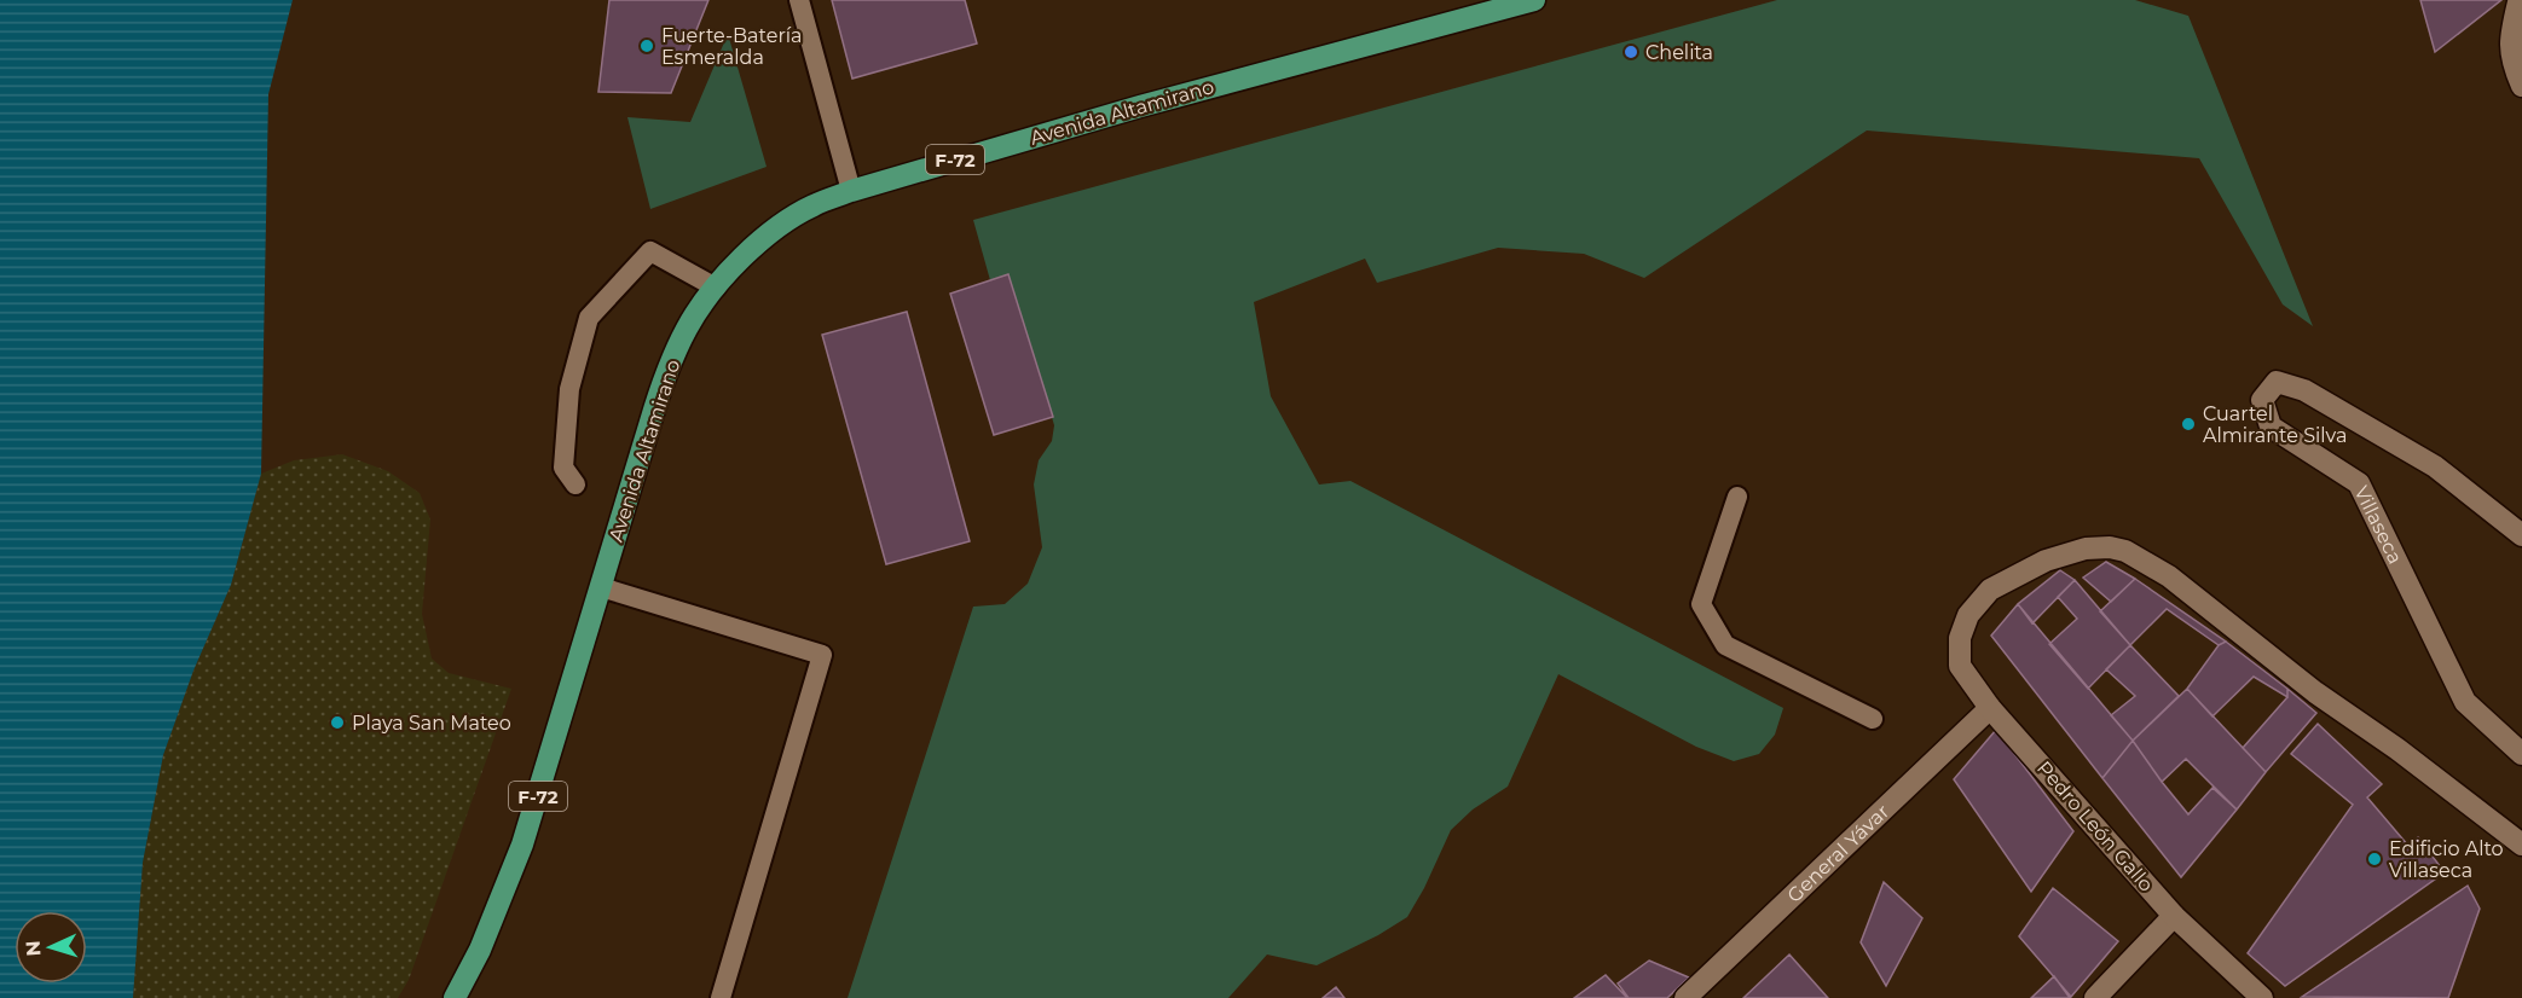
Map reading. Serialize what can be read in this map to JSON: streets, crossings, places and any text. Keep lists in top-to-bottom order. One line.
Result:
{"streets":{"main road":["Avenida Altamirano","F-72"],"street":["Villaseca","Pedro León Gallo","General Yávar"]},"crossings":[["Pedro León Gallo","General Yávar"]],"places":["Fuerte-Batería Esmeralda","Chelita","Cuartel Almirante Silva","Playa San Mateo","Edificio Alto Villaseca"],"north":"left"}
